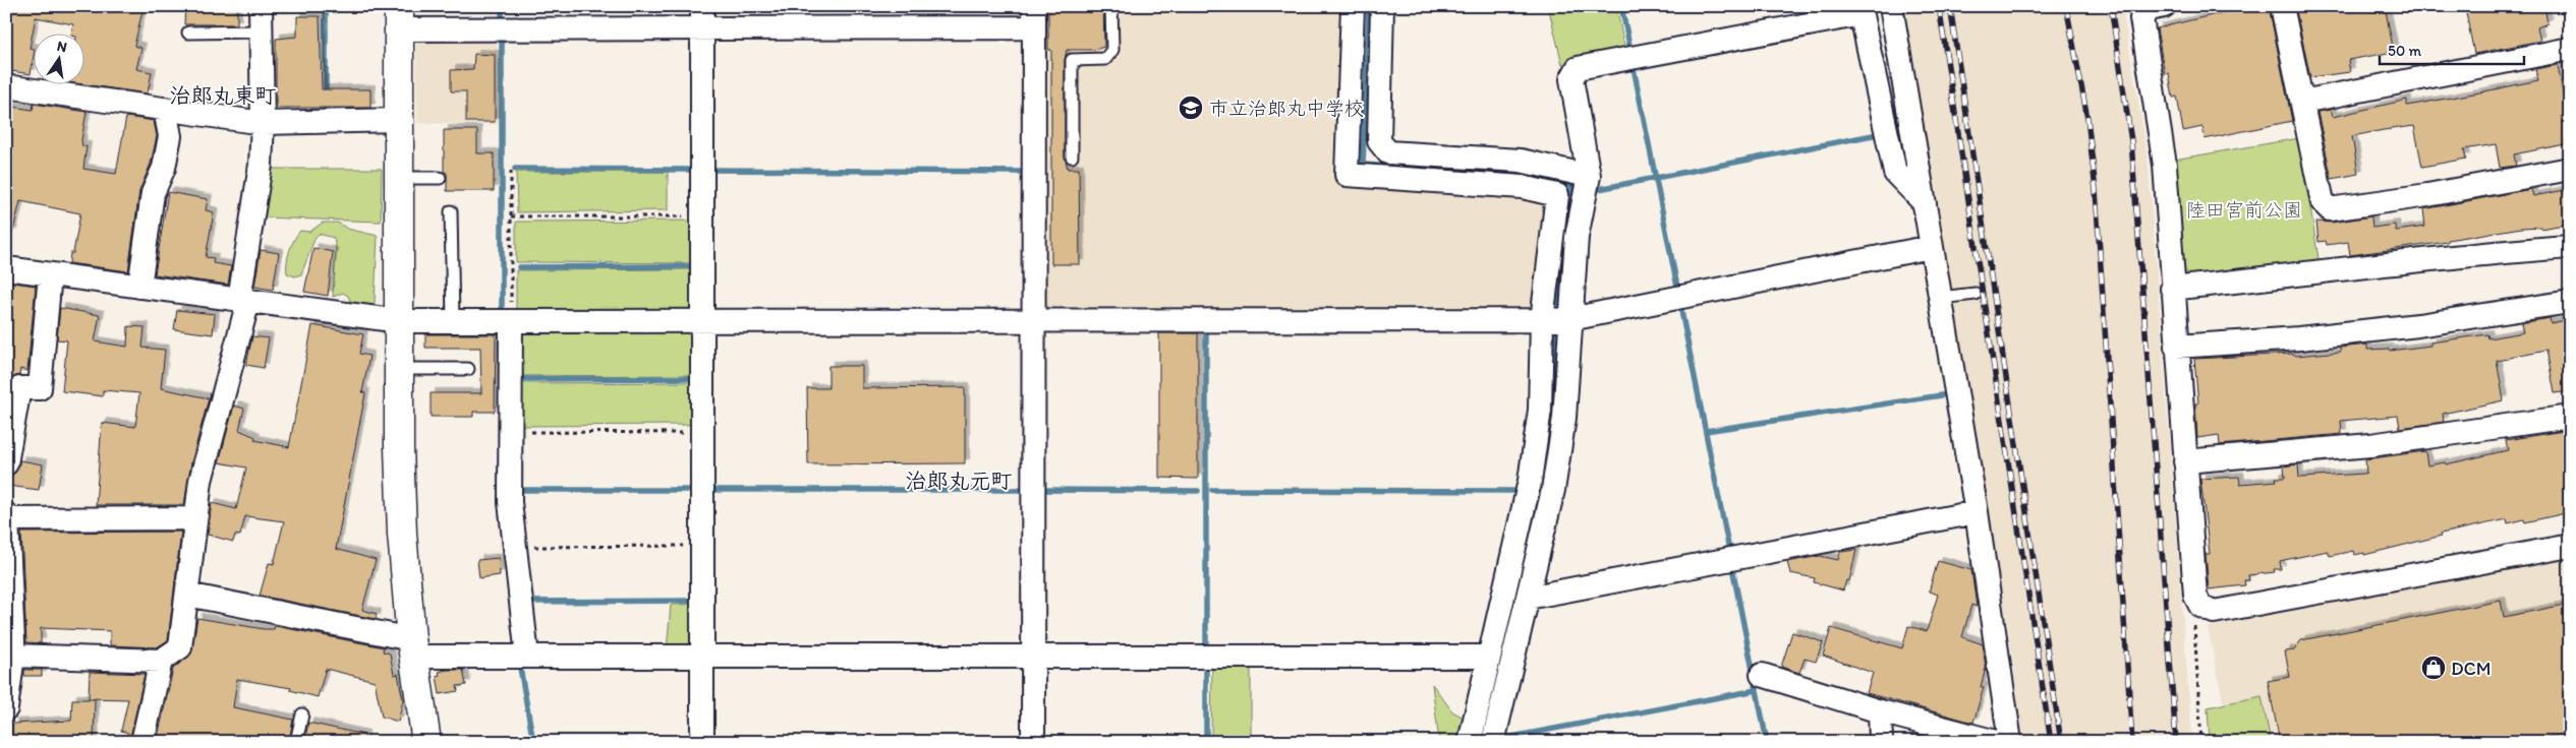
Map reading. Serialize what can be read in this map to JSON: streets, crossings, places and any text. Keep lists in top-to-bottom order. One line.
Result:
{"districts":["治郎丸東町","治郎丸元町"],"parks":["陸田宮前公園"],"places":{"school or university":["市立治郎丸中学校"],"shop":["DCM"]},"scale_bar":"50 m","north":"top"}
